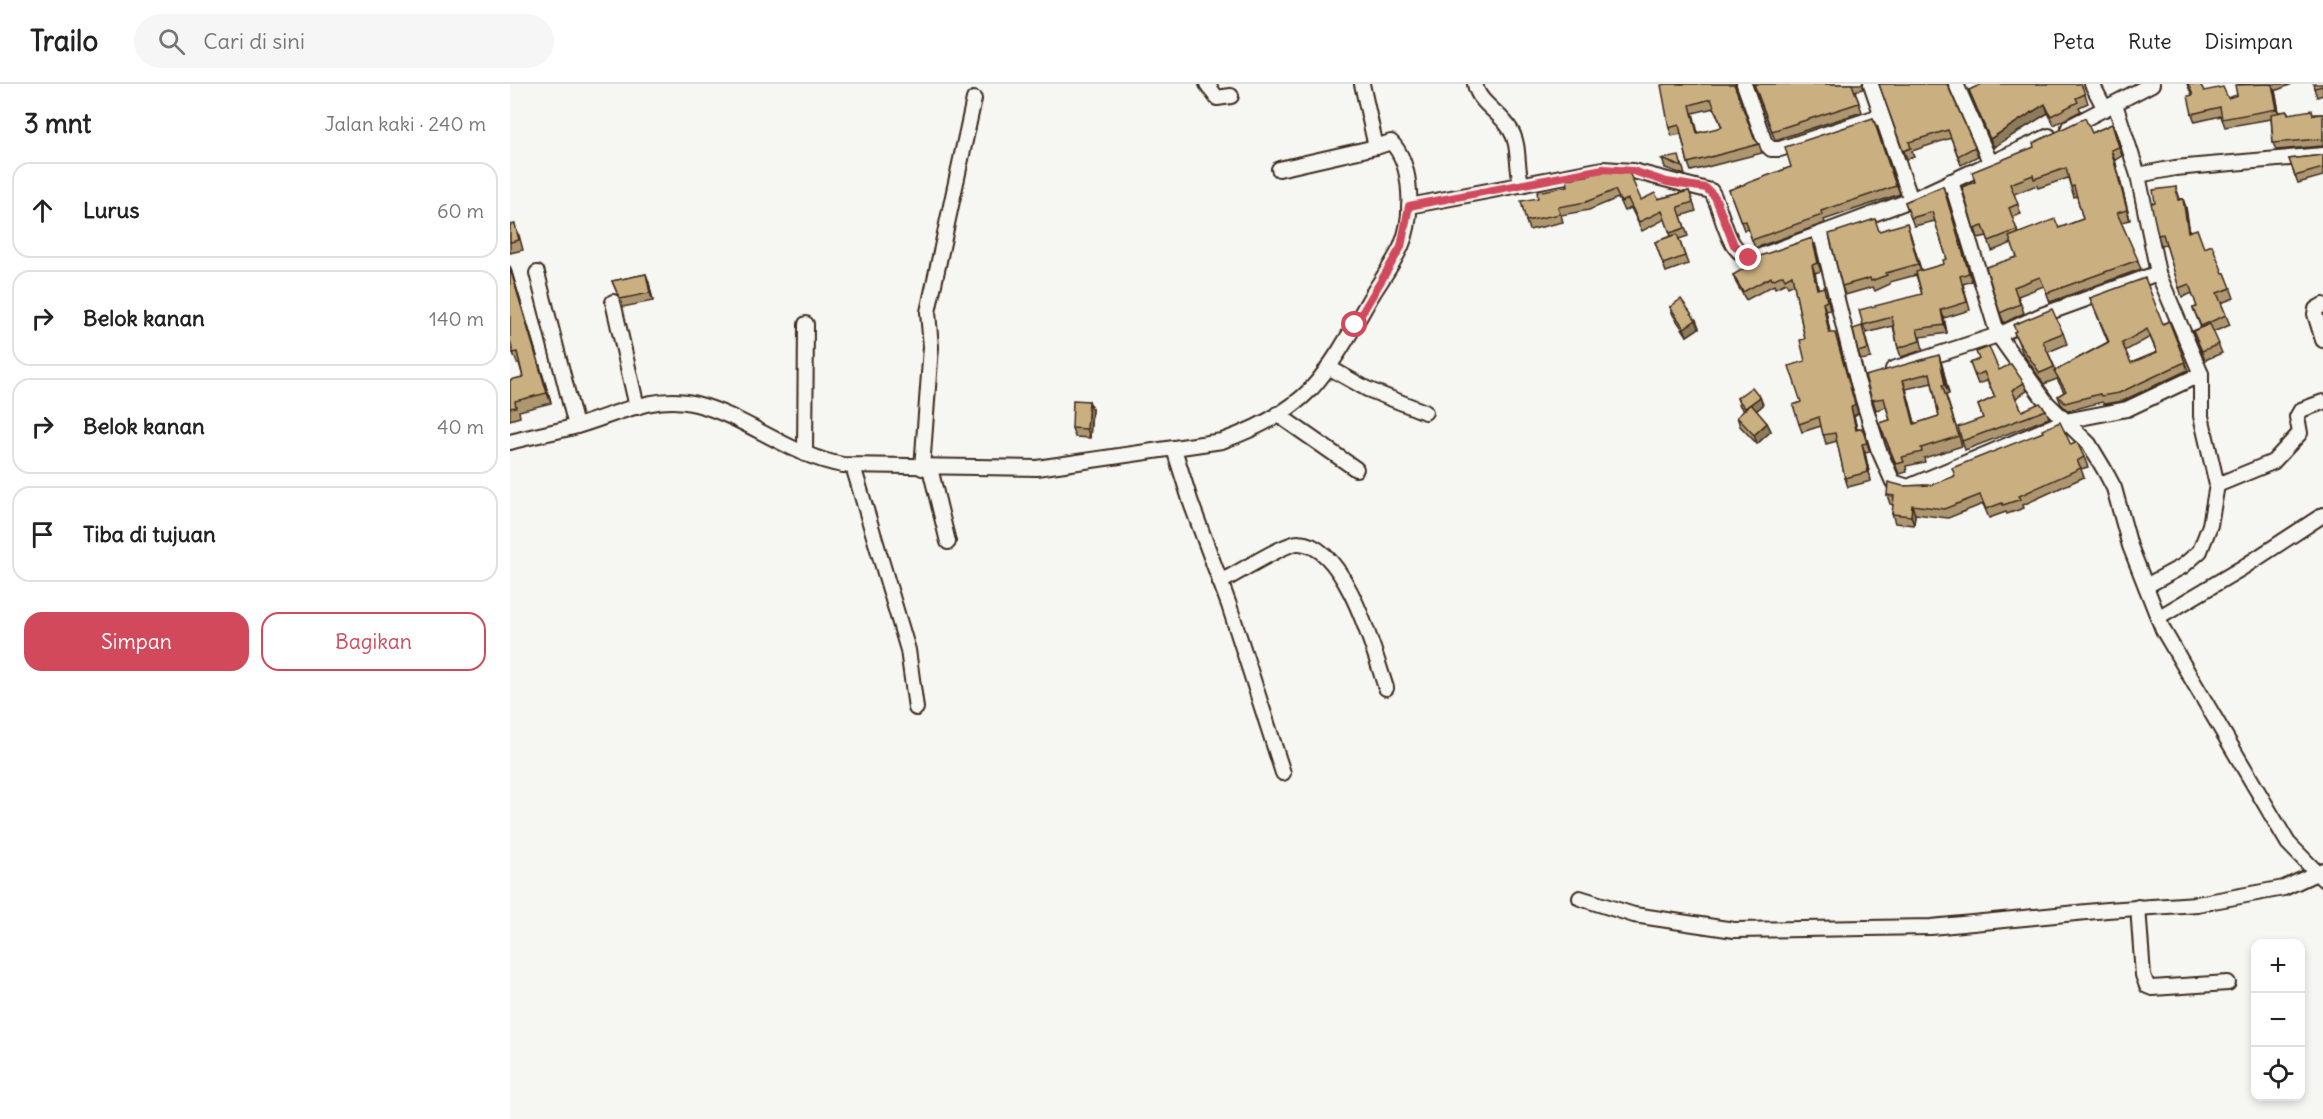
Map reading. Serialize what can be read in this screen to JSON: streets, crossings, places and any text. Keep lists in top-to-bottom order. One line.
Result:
{"page":{"header":"Trailo","search":"Cari di sini","nav":["Peta","Rute","Disimpan"],"heading":["3 mnt","Jalan kaki · 240 m"],"list":[["Lurus","60 m"],["Belok kanan","140 m"],["Belok kanan","40 m"],"Tiba di tujuan"],"buttons":["Simpan","Bagikan"],"map_buttons":["+","−"]}}
